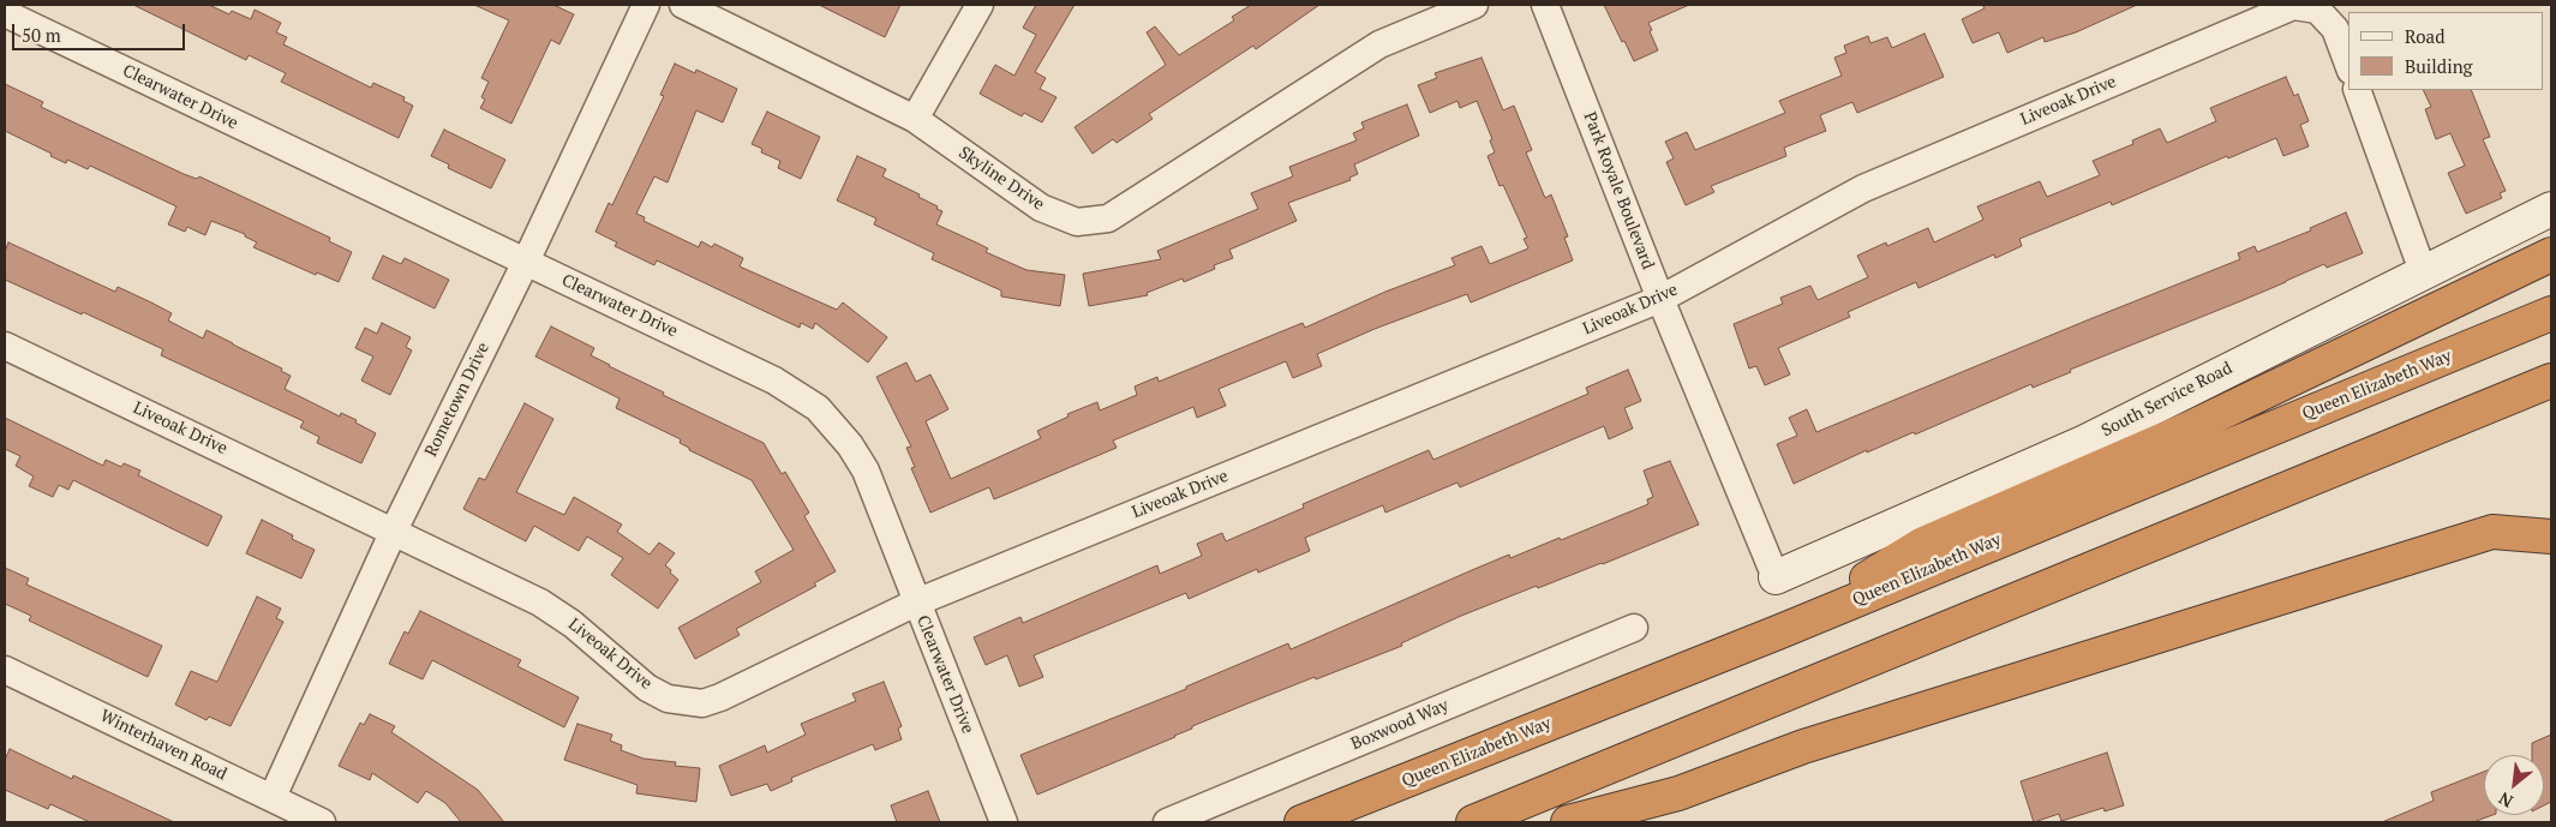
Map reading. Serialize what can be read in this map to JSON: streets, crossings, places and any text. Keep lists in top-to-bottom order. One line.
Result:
{"streets":{"highway":["Queen Elizabeth Way"],"main road":["South Service Road"],"street":["Clearwater Drive","Liveoak Drive","Skyline Drive","Park Royale Boulevard","Rometown Drive","Boxwood Way","Winterhaven Road"]},"crossings":[["Clearwater Drive","Liveoak Drive"],["Clearwater Drive","Rometown Drive"],["Liveoak Drive","Park Royale Boulevard"],["Liveoak Drive","Rometown Drive"],["Park Royale Boulevard","South Service Road"],["Rometown Drive","Winterhaven Road"]],"legend":["Road","Building"],"scale_bar":"50 m","north":"bottom left"}
